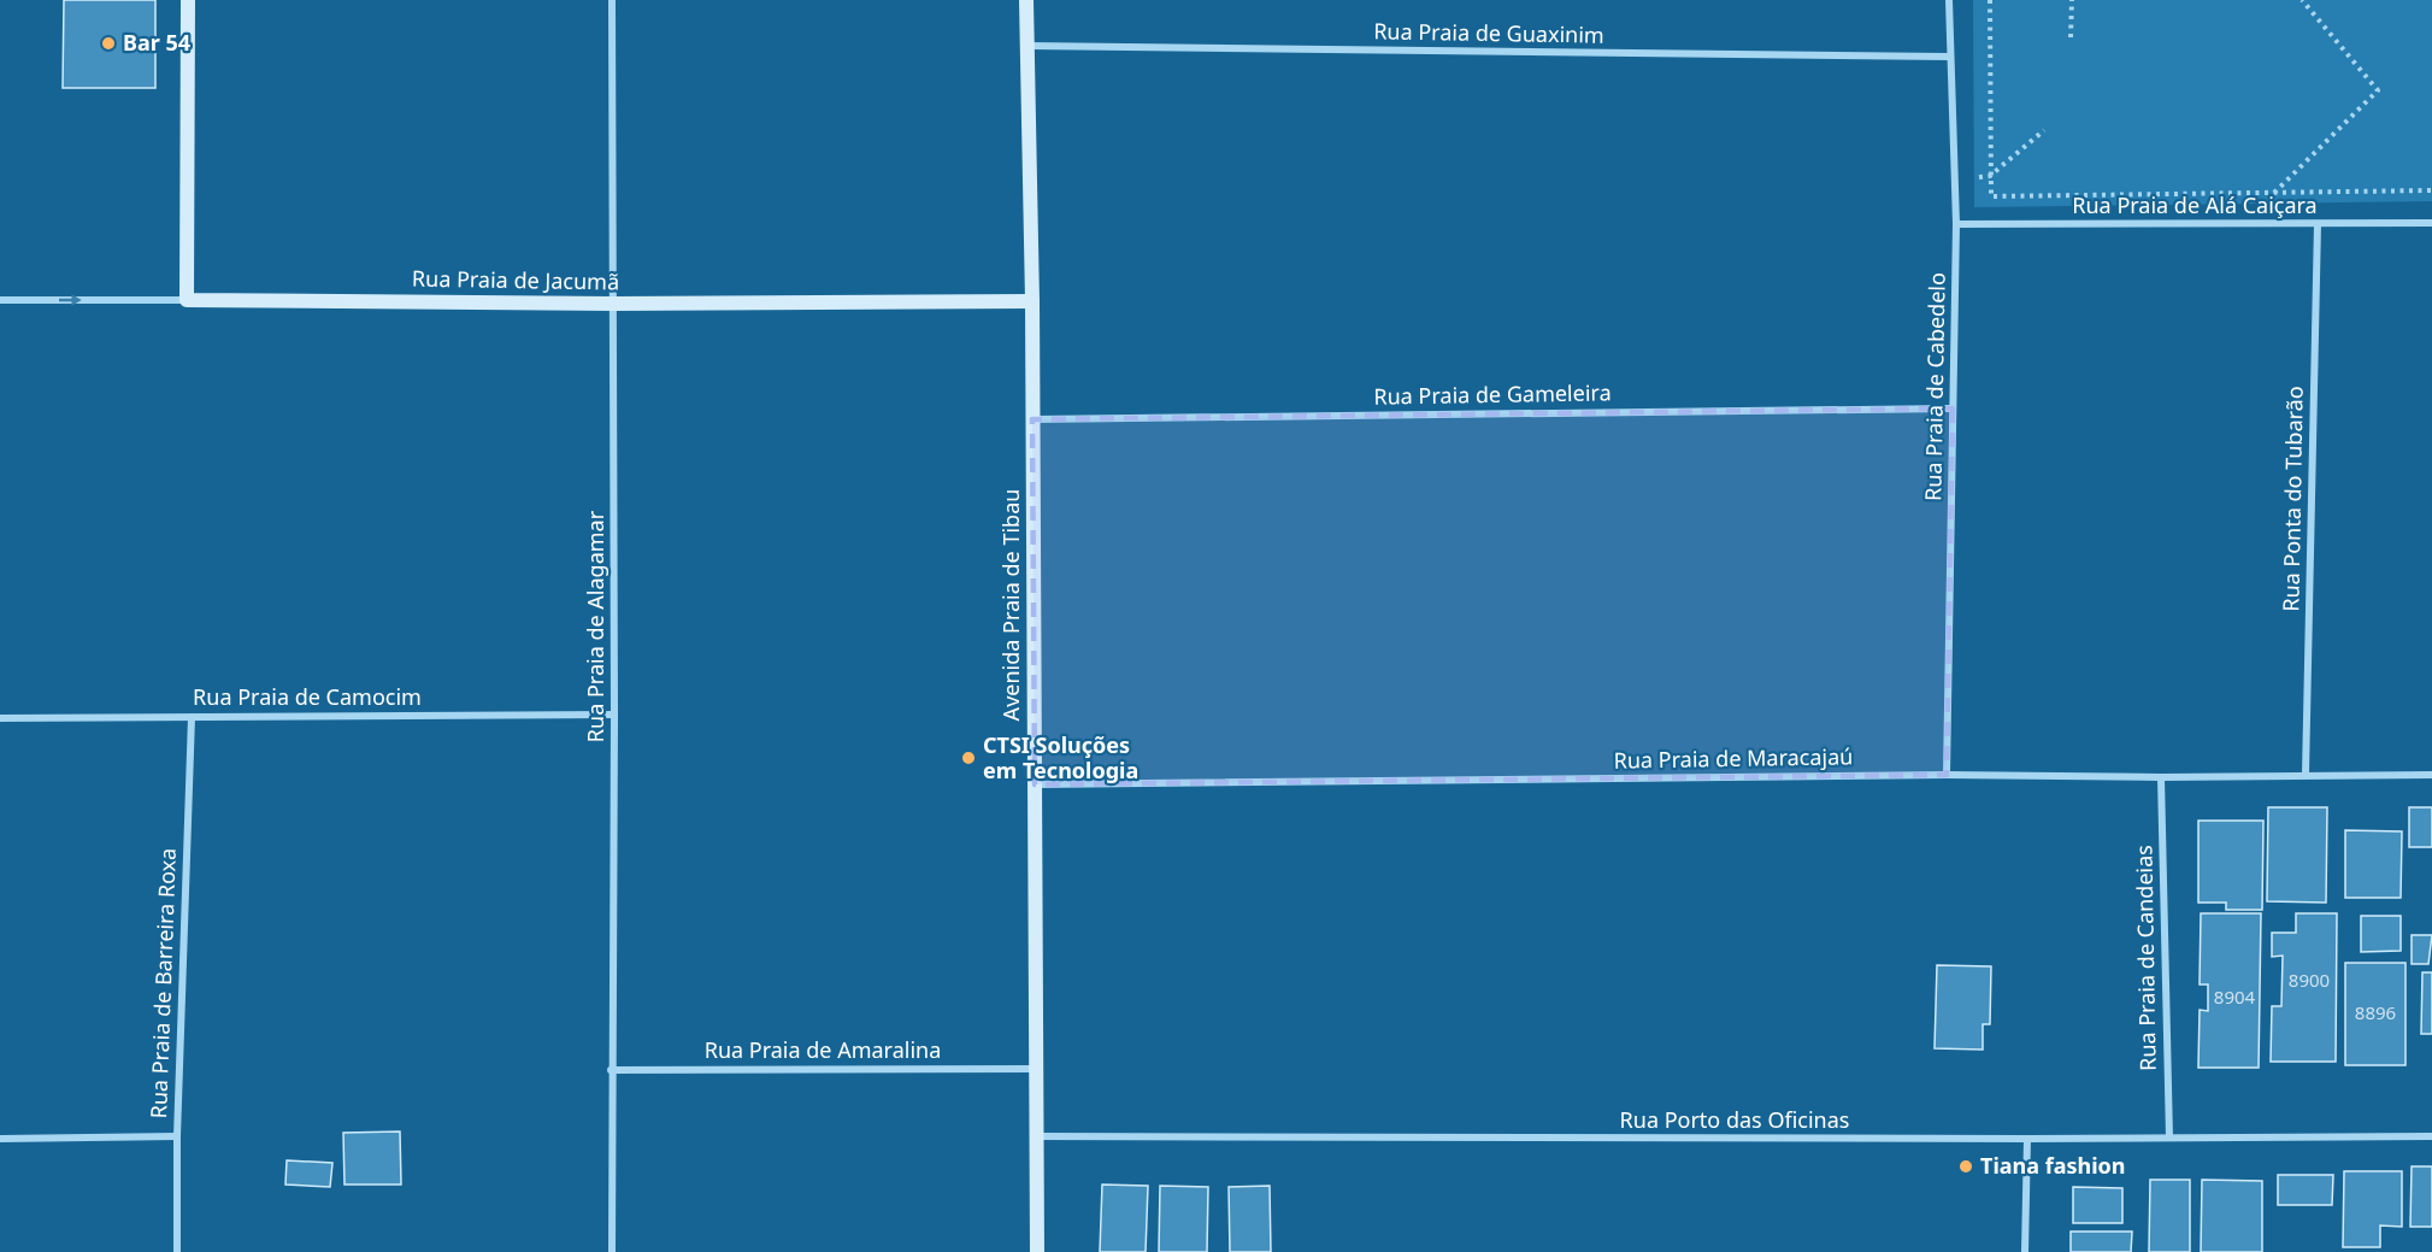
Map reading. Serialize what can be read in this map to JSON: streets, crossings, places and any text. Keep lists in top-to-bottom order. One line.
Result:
{"streets":{"main road":["Rua Praia de Jacumã","Avenida Praia de Tibau"],"street":["Rua Praia de Guaxinim","Rua Praia de Alá Caiçara","Rua Praia de Cabedelo","Rua Praia de Gameleira","Rua Ponta do Tubarão","Rua Praia de Alagamar","Rua Praia de Camocim","Rua Praia de Maracajaú","Rua Praia de Candeias","Rua Praia de Barreira Roxa","Rua Praia de Amaralina","Rua Porto das Oficinas"]},"crossings":[["Rua Praia de Guaxinim","Rua Praia de Cabedelo"],["Rua Praia de Guaxinim","Avenida Praia de Tibau"],["Rua Praia de Alá Caiçara","Rua Praia de Cabedelo"],["Rua Praia de Alá Caiçara","Rua Ponta do Tubarão"],["Rua Praia de Jacumã","Avenida Praia de Tibau"],["Rua Praia de Jacumã","Rua Praia de Alagamar"],["Rua Praia de Cabedelo","Rua Praia de Gameleira"],["Rua Praia de Cabedelo","Rua Praia de Maracajaú"],["Rua Praia de Gameleira","Avenida Praia de Tibau"],["Rua Ponta do Tubarão","Rua Praia de Maracajaú"],["Avenida Praia de Tibau","Rua Praia de Maracajaú"],["Avenida Praia de Tibau","Rua Praia de Amaralina"],["Avenida Praia de Tibau","Rua Porto das Oficinas"],["Rua Praia de Alagamar","Rua Praia de Camocim"],["Rua Praia de Alagamar","Rua Praia de Amaralina"],["Rua Praia de Camocim","Rua Praia de Barreira Roxa"],["Rua Praia de Maracajaú","Rua Praia de Candeias"],["Rua Praia de Candeias","Rua Porto das Oficinas"]],"places":["Bar 54","CTSI Soluções em Tecnologia","Tiana fashion"],"house_numbers":["8900","8904","8896"]}
